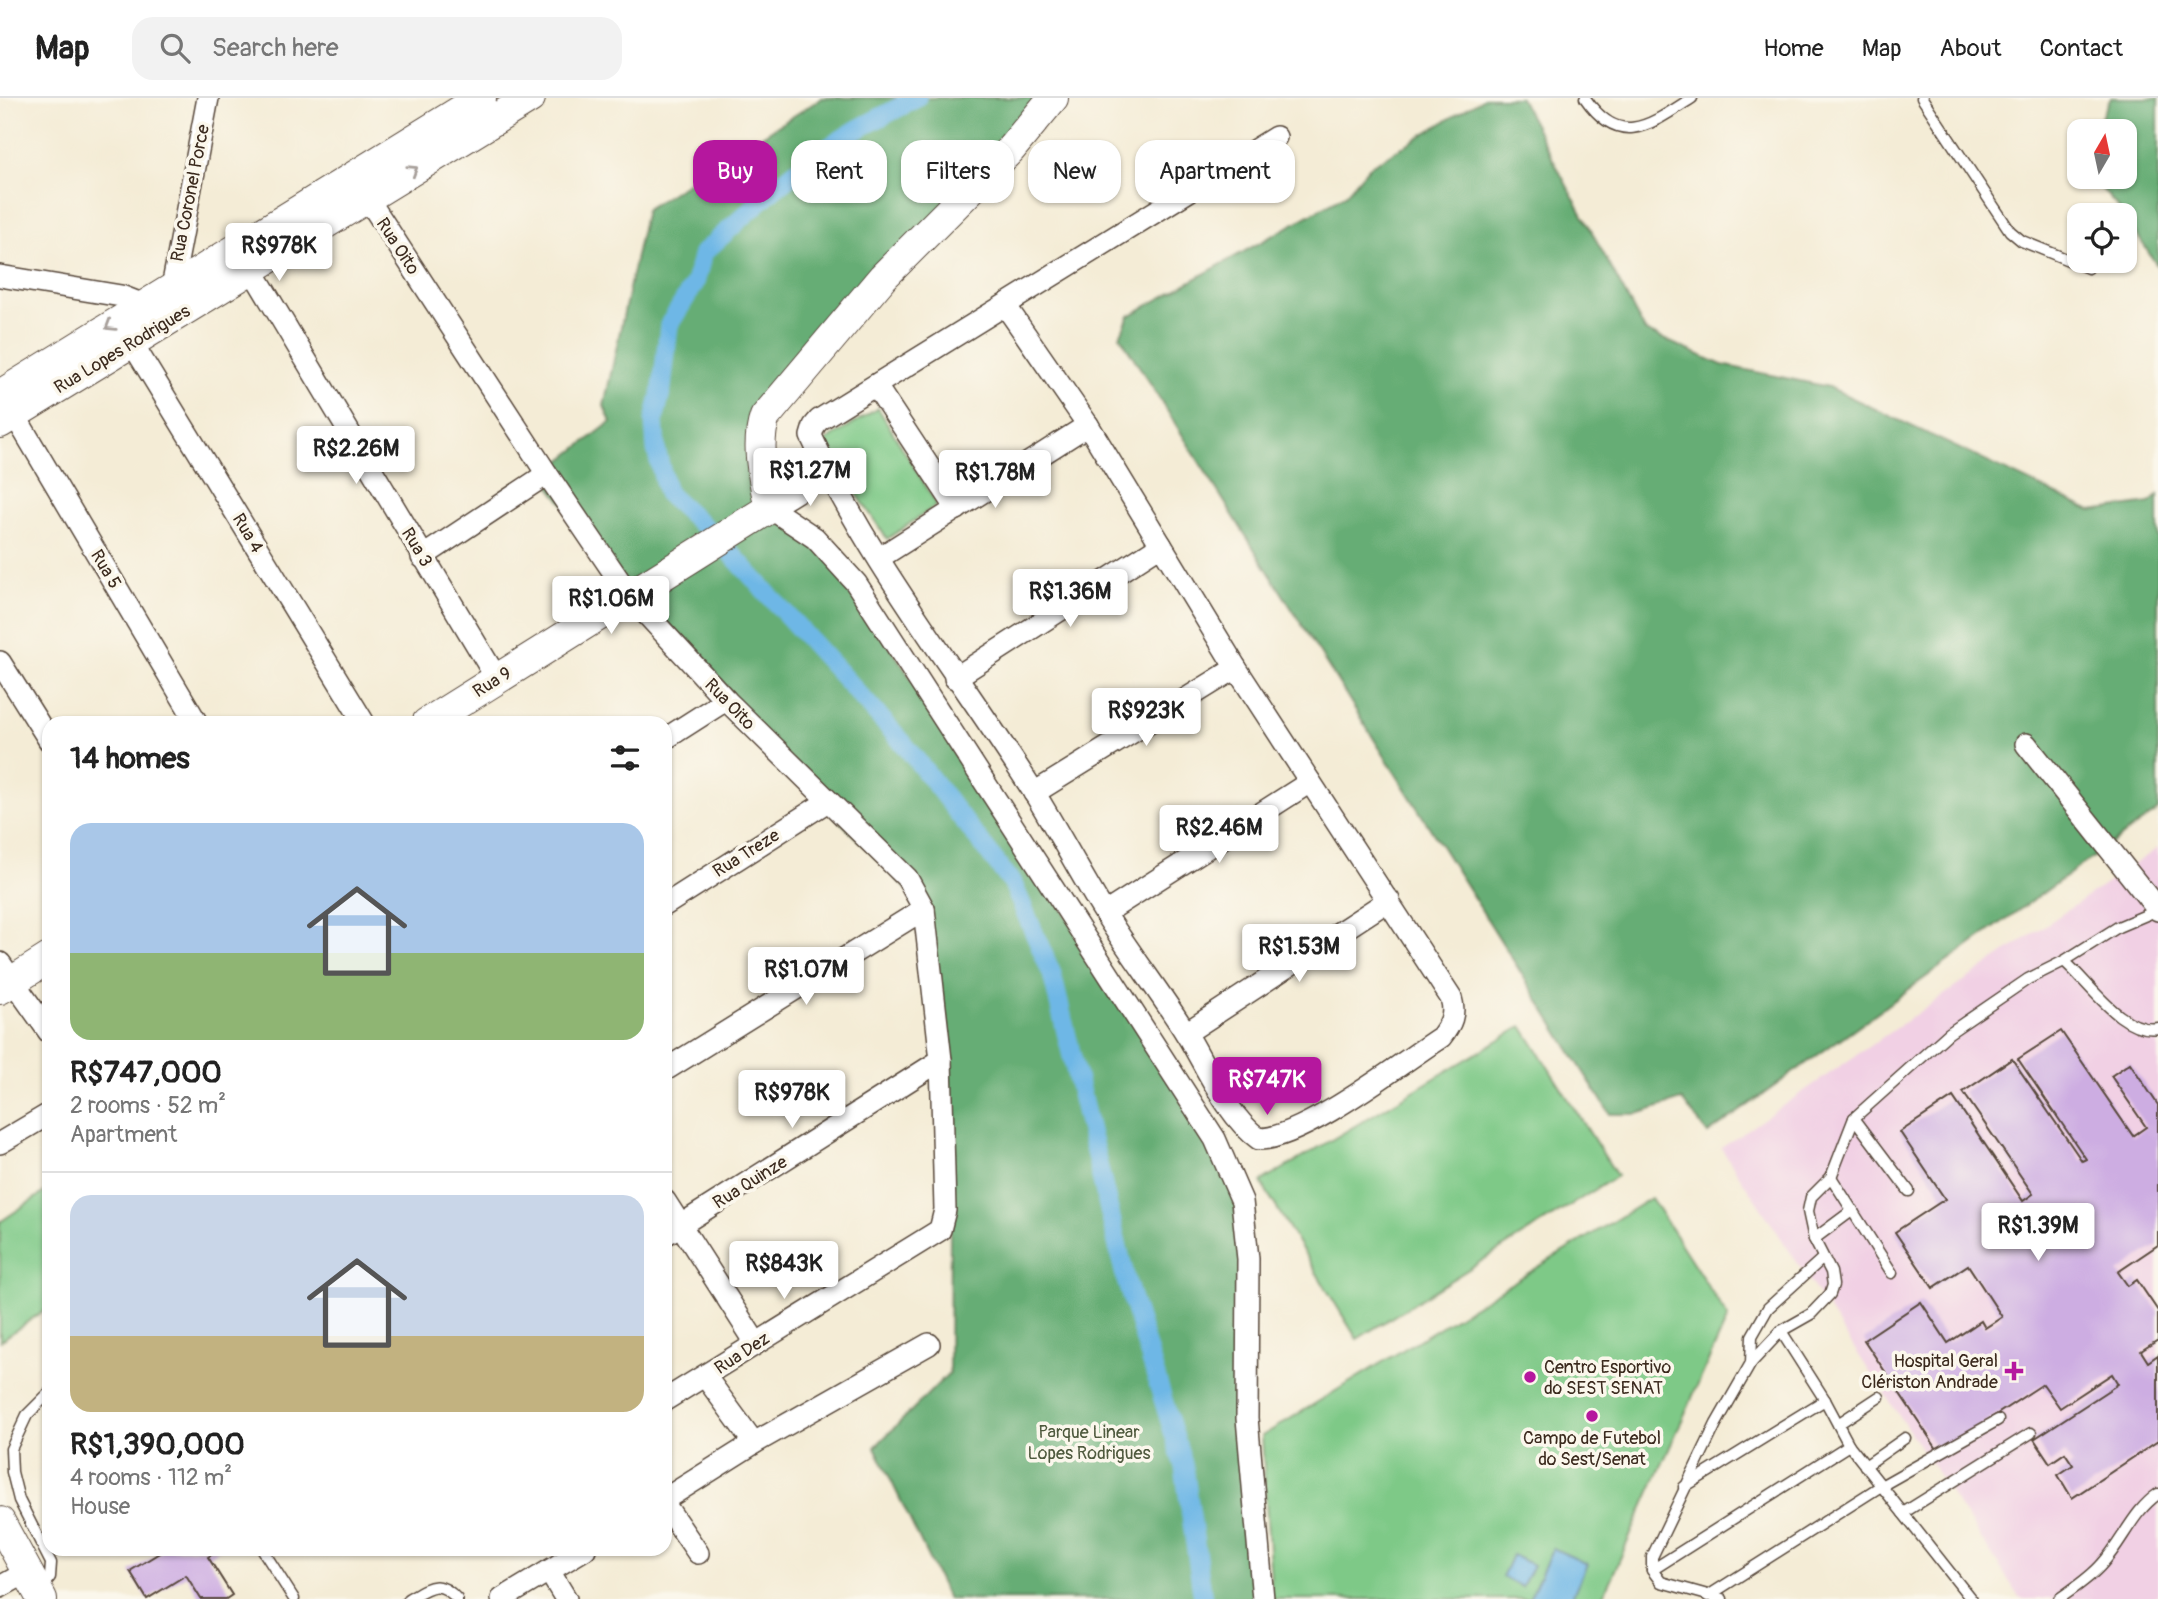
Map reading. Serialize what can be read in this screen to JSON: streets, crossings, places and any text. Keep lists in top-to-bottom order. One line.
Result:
{"streets":{"street":["Rua Coronel Porce","Rua Oito","Rua Lopes Rodrigues","Rua 4","Rua 3","Rua 5","Rua 9","Rua Treze","Rua Quinze","Rua Dez"]},"crossings":[["Rua Coronel Porce","Rua Lopes Rodrigues"],["Rua Oito","Rua Lopes Rodrigues"],["Rua Oito","Rua 9"],["Rua Oito","Rua Treze"],["Rua Oito","Rua Quinze"],["Rua Oito","Rua Dez"],["Rua Lopes Rodrigues","Rua 4"],["Rua Lopes Rodrigues","Rua 3"],["Rua Lopes Rodrigues","Rua 5"],["Rua 3","Rua 9"]],"parks":["Parque Linear Lopes Rodrigues"],"places":{"health":["Hospital Geral Clériston Andrade"],"other":["Centro Esportivo do SEST SENAT","Campo de Futebol do Sest/Senat"]},"north":"top","page":{"header":"Map","search":"Search here","nav":["Home","Map","About","Contact"],"chip":["Buy","Rent","Filters","New","Apartment"],"price":["R$978K","R$2.26M","R$1.27M","R$1.78M","R$1.36M","R$1.06M","R$923K","R$2.46M","R$1.53M","R$1.07M","R$747K","R$978K","R$1.39M","R$843K"],"heading":"14 homes","list":[{"name":"R$747,000","note":"2 rooms · 52 m² · Apartment"},{"name":"R$1,390,000","note":"4 rooms · 112 m² · House"}]}}
